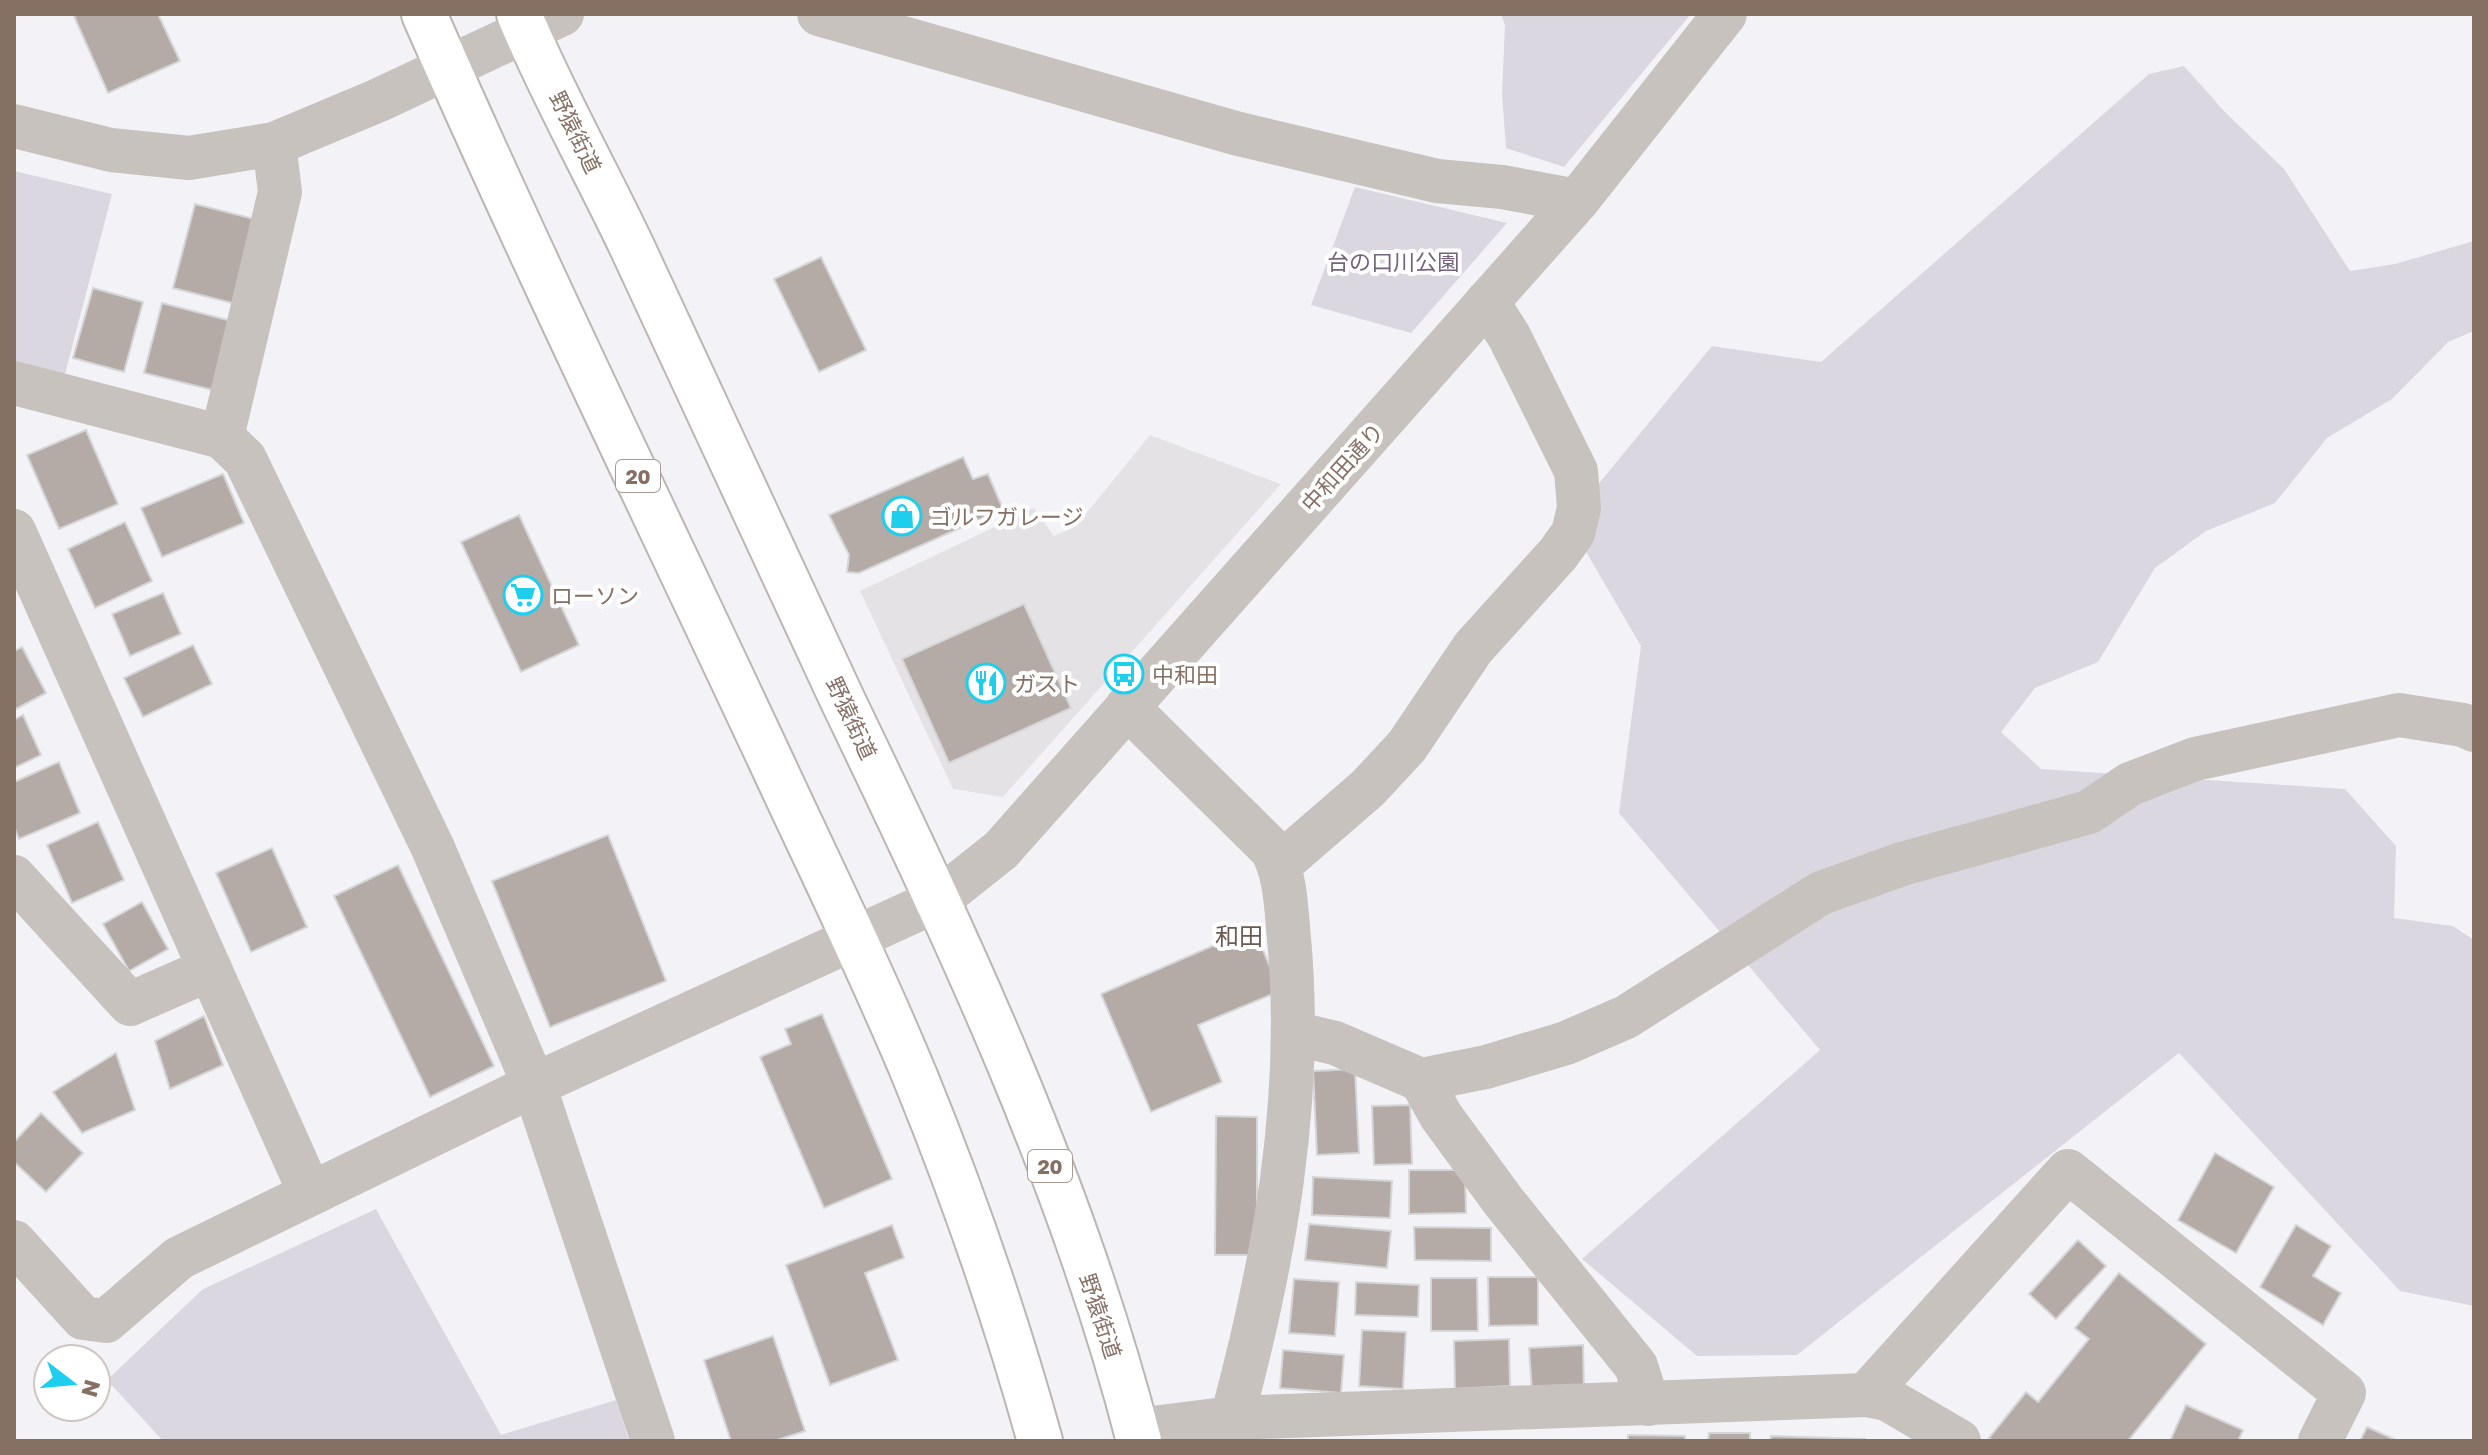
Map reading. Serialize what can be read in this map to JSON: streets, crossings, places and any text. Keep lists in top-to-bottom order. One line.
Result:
{"streets":{"main road":["野猿街道","20"],"street":["中和田通り"]},"crossings":[["野猿街道","中和田通り"],["中和田通り","20"]],"districts":["和田"],"parks":["台の口川公園"],"places":{"shop":["ゴルフガレージ"],"supermarket":["ローソン"],"bus stop":["中和田"],"restaurant":["ガスト"]},"north":"right"}
